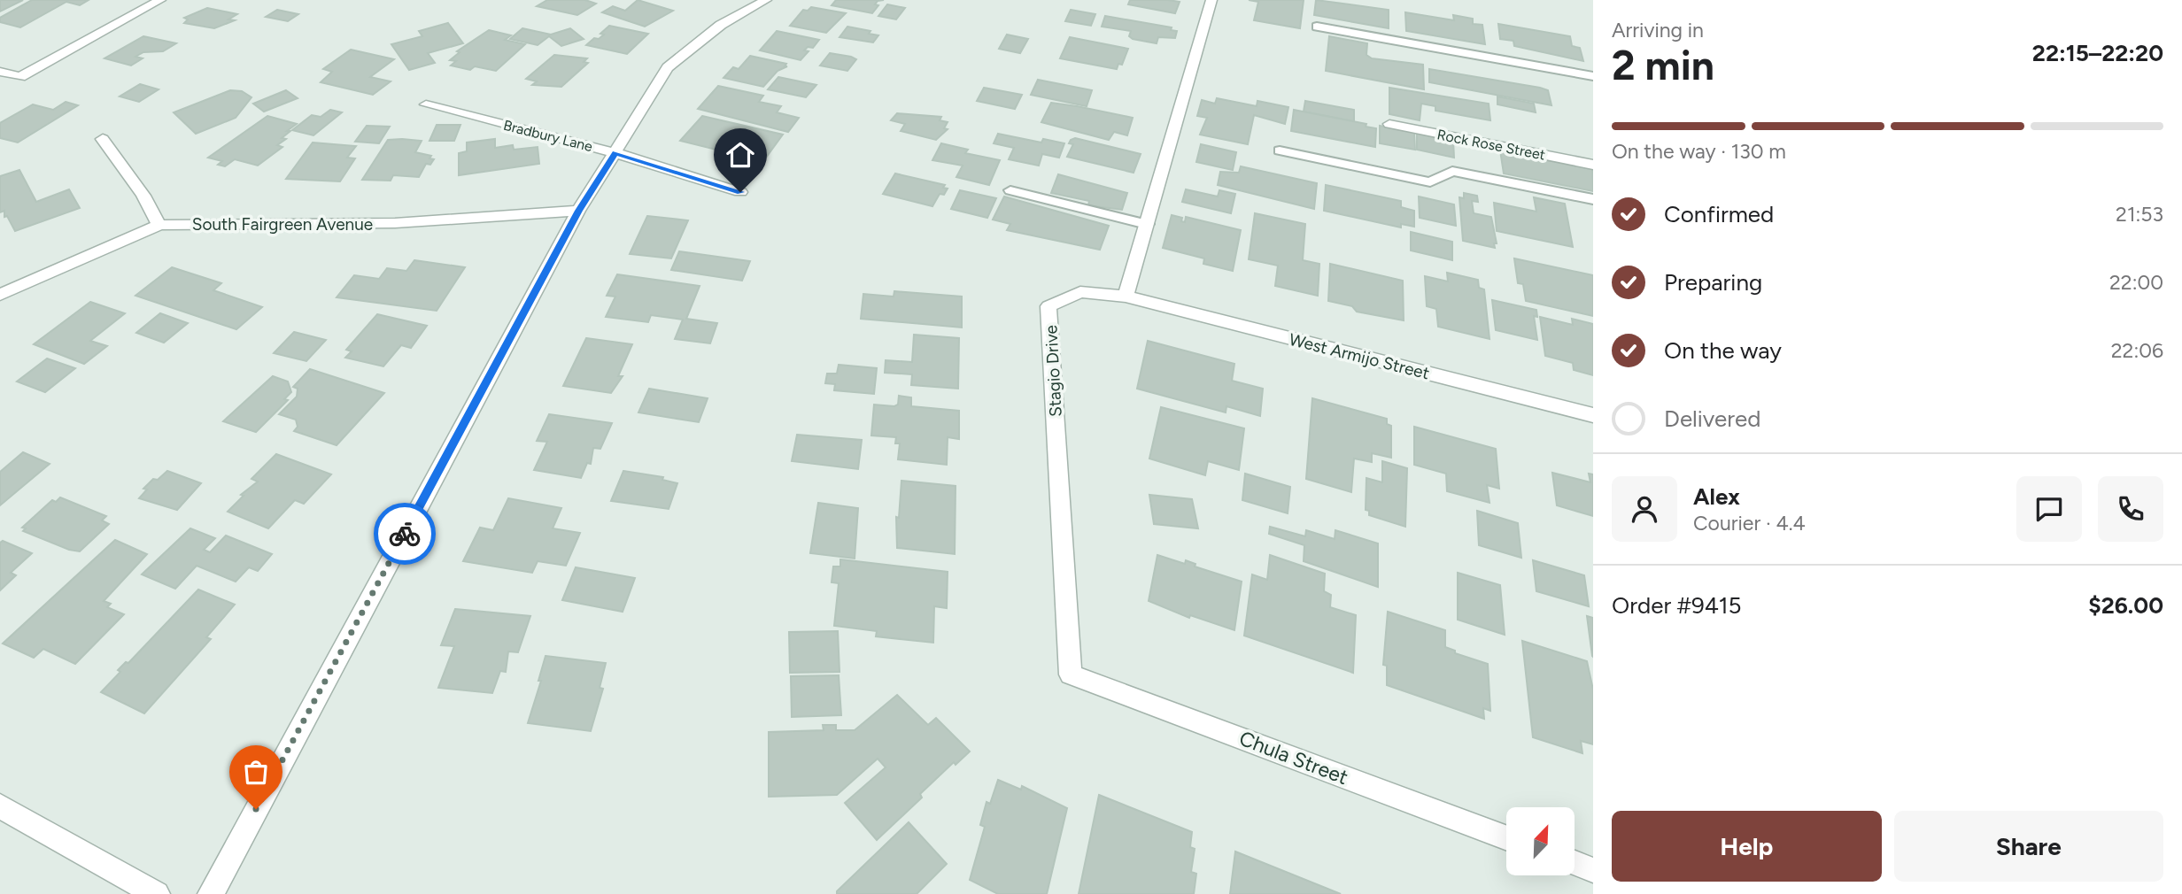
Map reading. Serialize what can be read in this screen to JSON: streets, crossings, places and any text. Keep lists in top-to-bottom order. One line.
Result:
{"streets":{"street":["Bradbury Lane","Rock Rose Street","South Fairgreen Avenue","West Armijo Street","Stagio Drive","Chula Street"]},"crossings":[["West Armijo Street","Stagio Drive"],["Stagio Drive","Chula Street"]],"north":"top right","page":{"heading":["2 min","Arriving in","22:15–22:20"],"panel":["Alex","Courier · 4.4","Order #9415","$26.00"],"bar":"On the way · 130 m","list":[["Confirmed","21:53"],["Preparing","22:00"],["On the way","22:06"],"Delivered"],"buttons":["Help","Share"]}}
